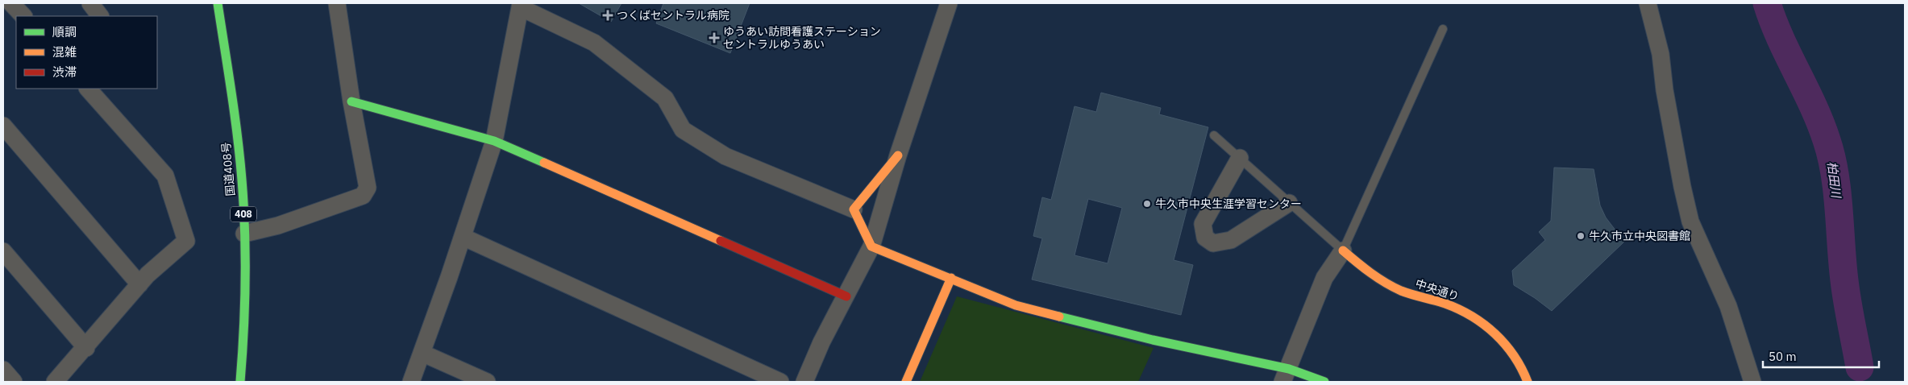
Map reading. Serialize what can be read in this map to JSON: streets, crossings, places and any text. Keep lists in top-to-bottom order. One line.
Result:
{"streets":{"main road":["国道408号","408","中央通り"]},"water":["柏田川"],"places":{"health":["つくばセントラル病院","ゆうあい訪問看護ステーション セントラルゆうあい"],"other":["牛久市中央生涯学習センター","牛久市立中央図書館"]},"legend":["順調","混雑","渋滞"],"scale_bar":"50 m"}
